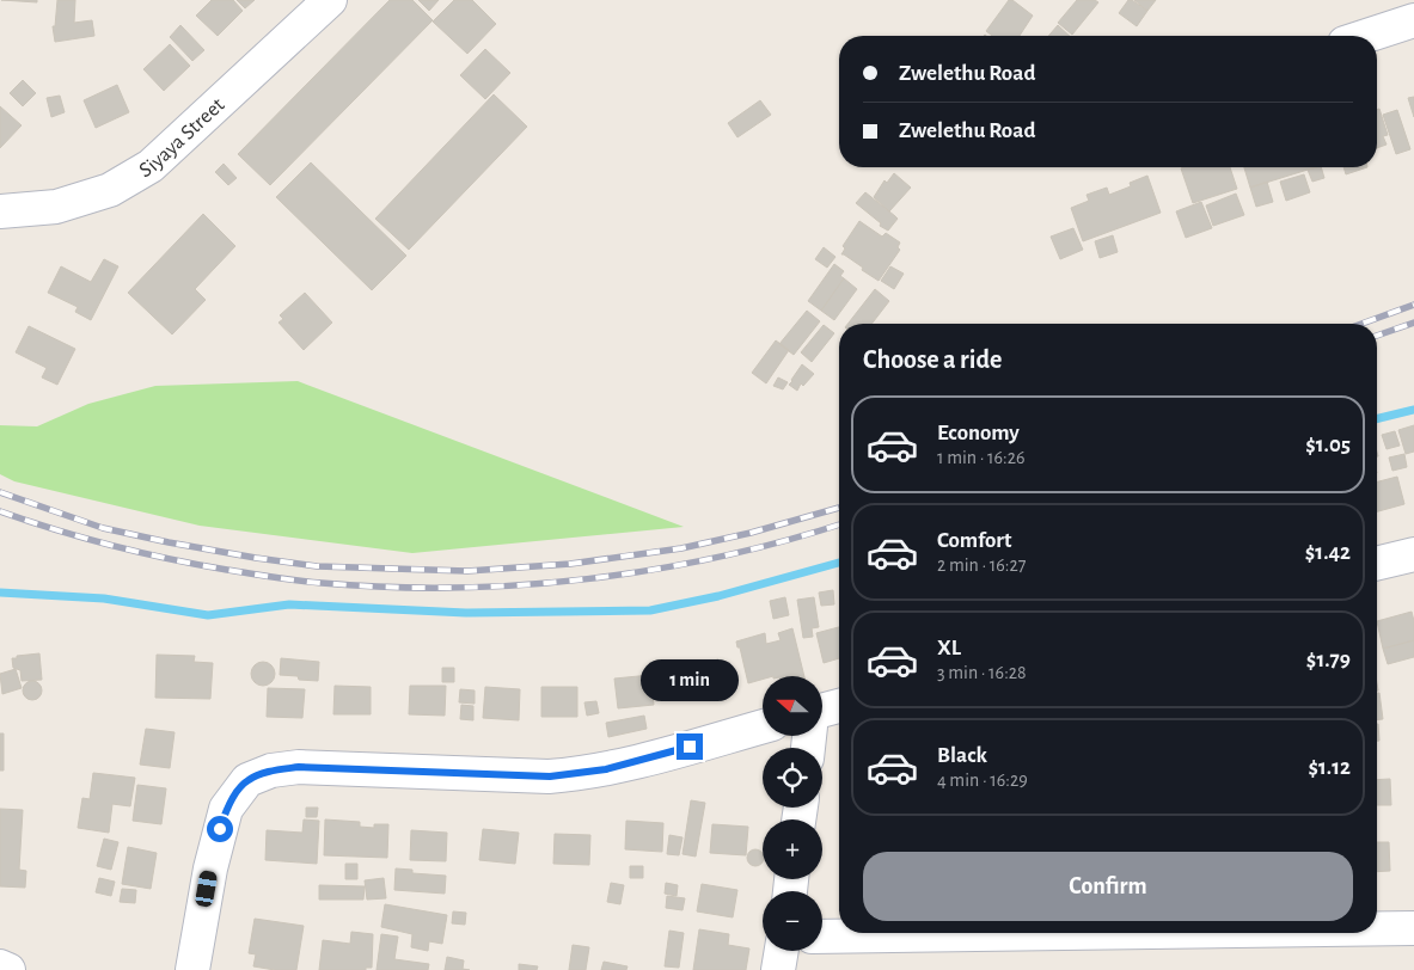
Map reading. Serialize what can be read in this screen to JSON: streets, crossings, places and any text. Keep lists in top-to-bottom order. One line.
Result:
{"streets":{"street":["Siyaya Street"]},"north":"left","page":{"banner":["Zwelethu Road","Zwelethu Road"],"heading":"Choose a ride","list":[{"name":"Economy","note":"1 min · 16:26","value":"$1.05"},{"name":"Comfort","note":"2 min · 16:27","value":"$1.42"},{"name":"XL","note":"3 min · 16:28","value":"$1.79"},{"name":"Black","note":"4 min · 16:29","value":"$1.12"}],"bubble":"1 min","map_buttons":["+","−"],"buttons":"Confirm"}}
